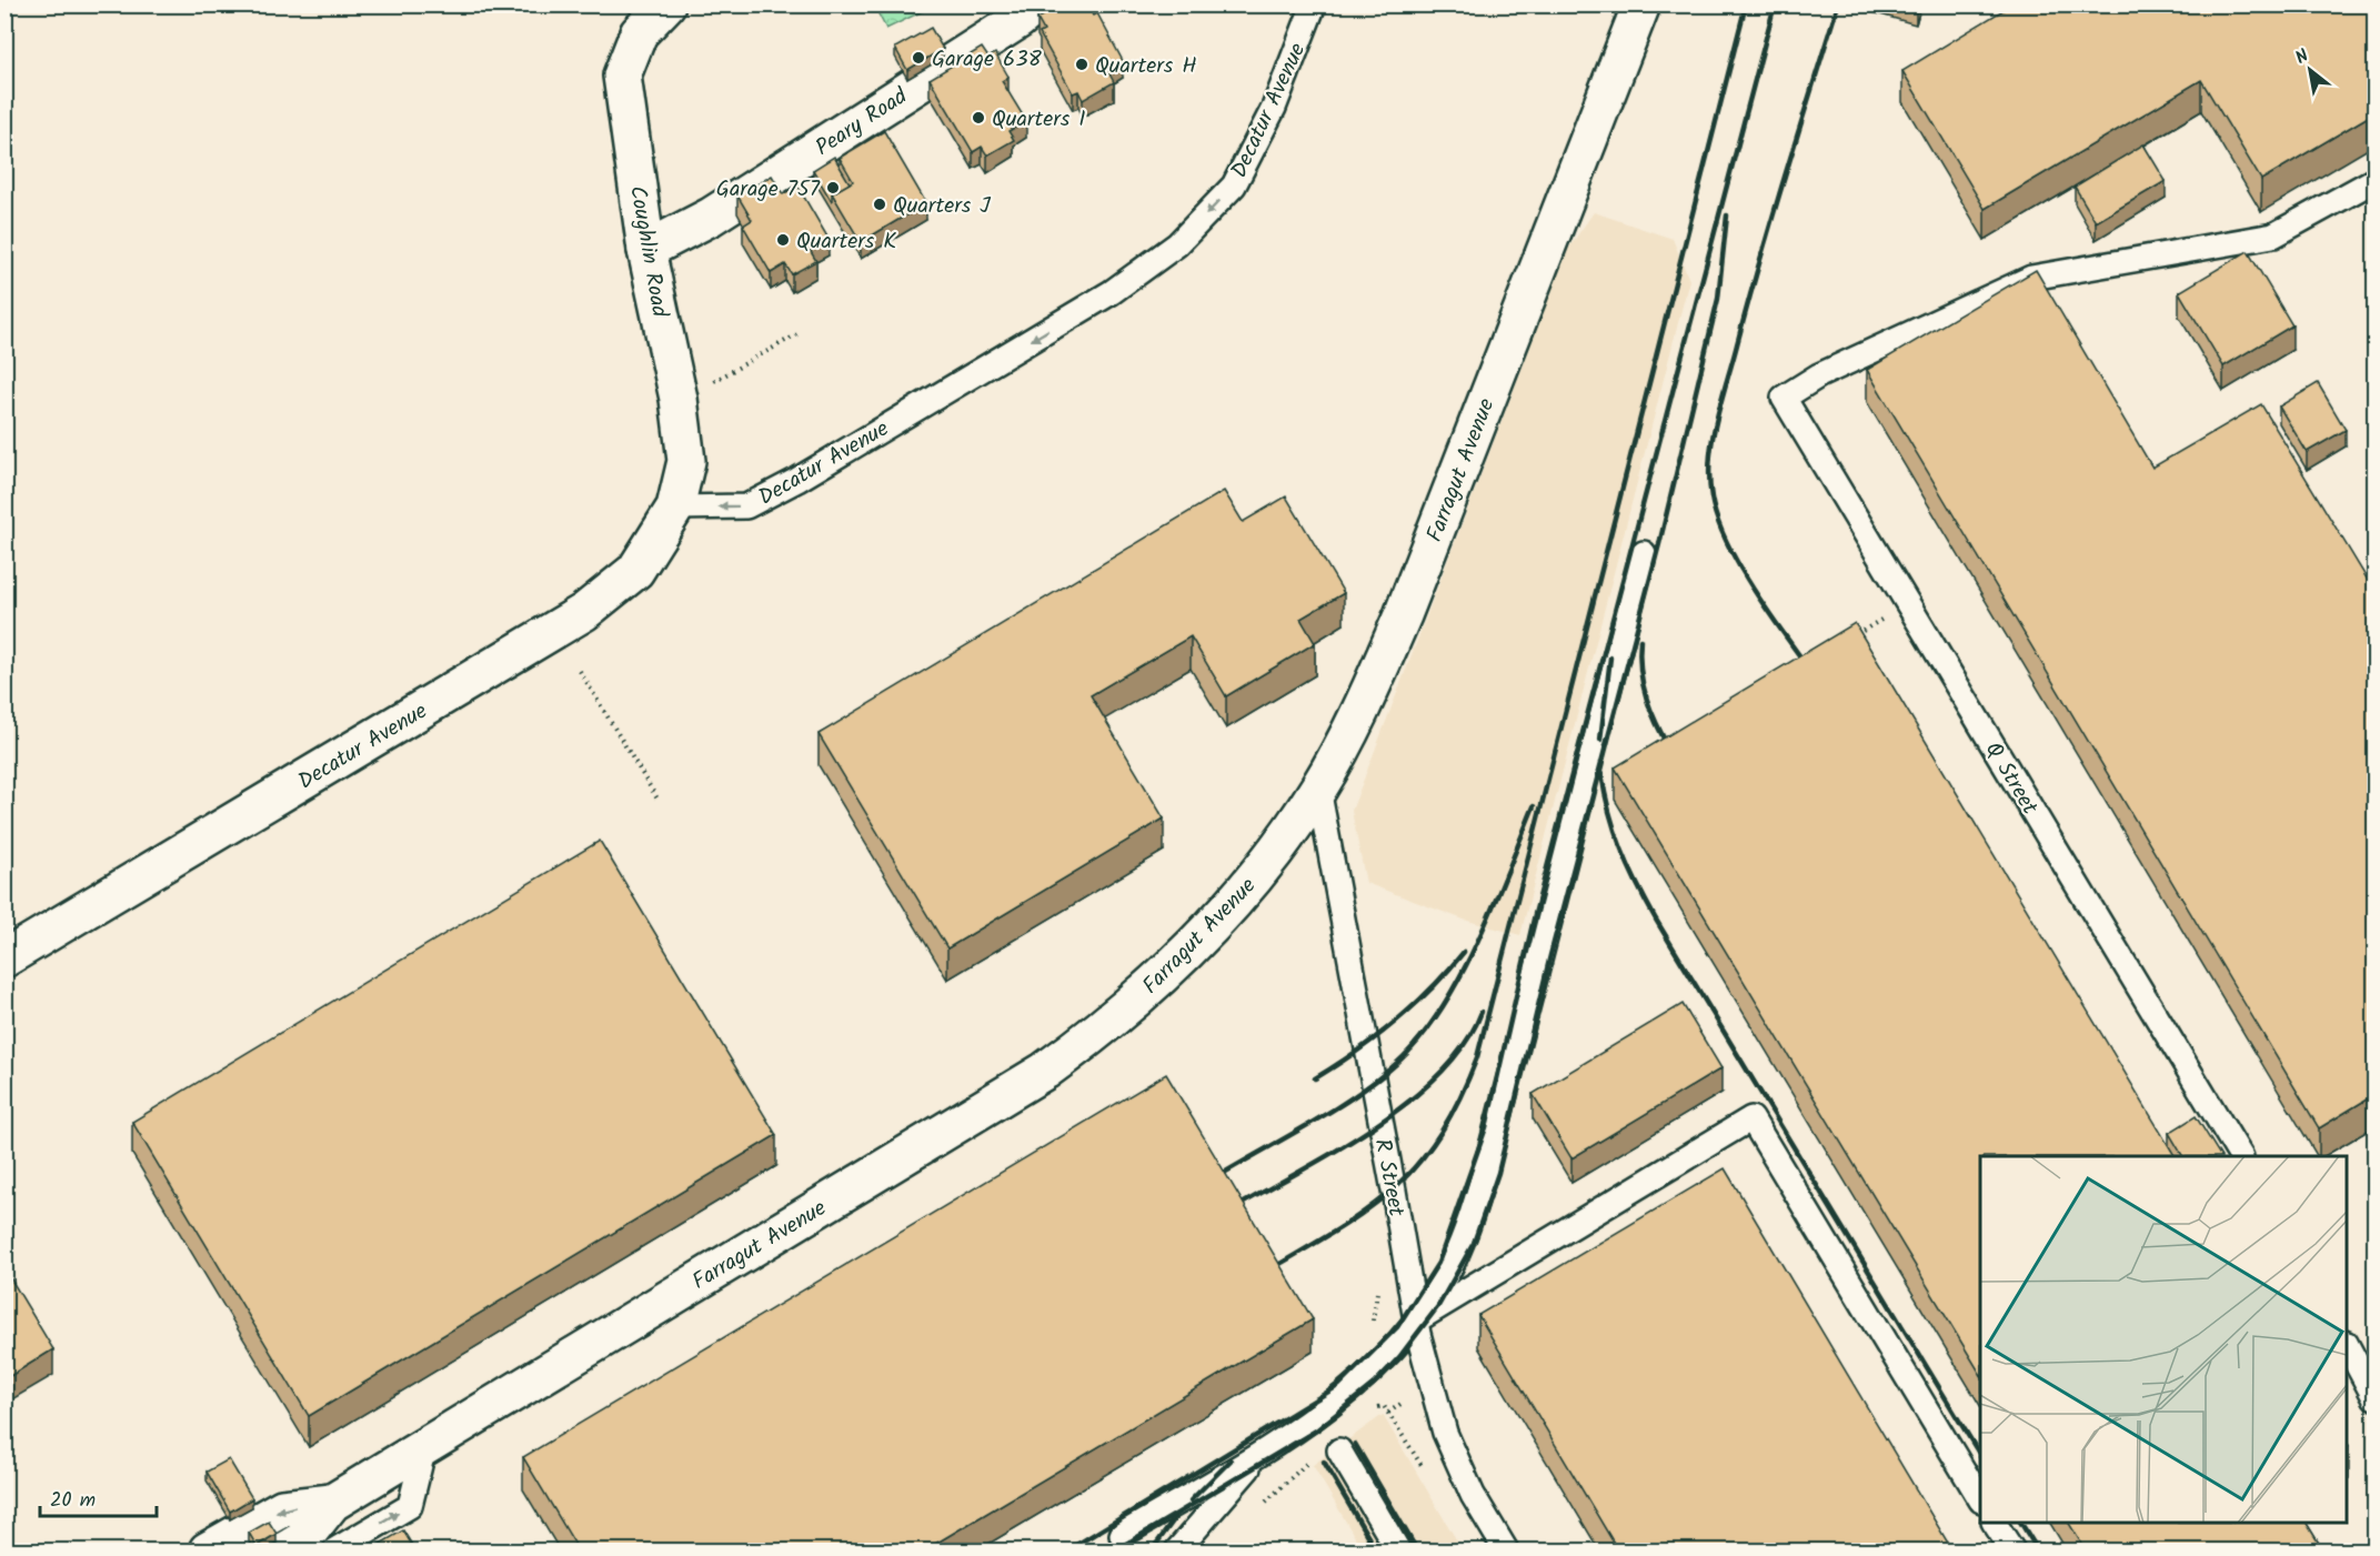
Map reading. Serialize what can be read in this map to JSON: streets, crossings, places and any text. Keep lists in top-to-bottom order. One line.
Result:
{"streets":{"street":["Decatur Avenue","Peary Road","Coughlin Road","Farragut Avenue"],"lane":["Q Street","R Street"]},"crossings":[["Decatur Avenue","Coughlin Road"],["Peary Road","Coughlin Road"],["Farragut Avenue","R Street"]],"one_way":["Decatur Avenue"],"places":["Garage 638","Quarters H","Quarters I","Garage 757","Quarters J","Quarters K"],"scale_bar":"20 m","north":"top left"}
